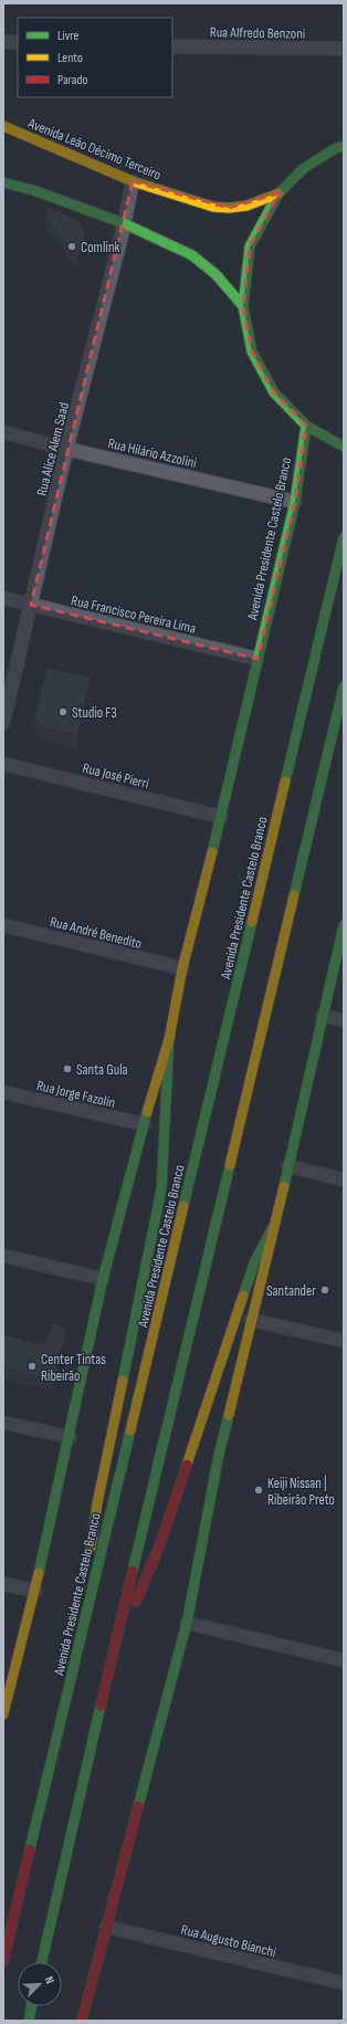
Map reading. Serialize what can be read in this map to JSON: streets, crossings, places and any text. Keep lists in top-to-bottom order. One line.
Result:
{"streets":{"main road":["Avenida Leão Décimo Terceiro","Avenida Presidente Castelo Branco"],"street":["Rua Alfredo Benzoni","Rua Alice Alem Saad","Rua Hilário Azzolini","Rua Francisco Pereira Lima","Rua José Pierri","Rua André Benedito","Rua Jorge Fazolin","Rua Augusto Bianchi"]},"crossings":[["Avenida Leão Décimo Terceiro","Rua Alice Alem Saad"],["Rua Alice Alem Saad","Rua Hilário Azzolini"],["Rua Alice Alem Saad","Rua Francisco Pereira Lima"],["Rua Hilário Azzolini","Avenida Presidente Castelo Branco"],["Avenida Presidente Castelo Branco","Rua Francisco Pereira Lima"],["Avenida Presidente Castelo Branco","Rua José Pierri"],["Avenida Presidente Castelo Branco","Rua André Benedito"],["Avenida Presidente Castelo Branco","Rua Jorge Fazolin"]],"places":["Comlink","Studio F3","Santa Gula","Santander","Center Tintas Ribeirão","Keiji Nissan | Ribeirão Preto"],"legend":["Livre","Lento","Parado"],"north":"top right"}
